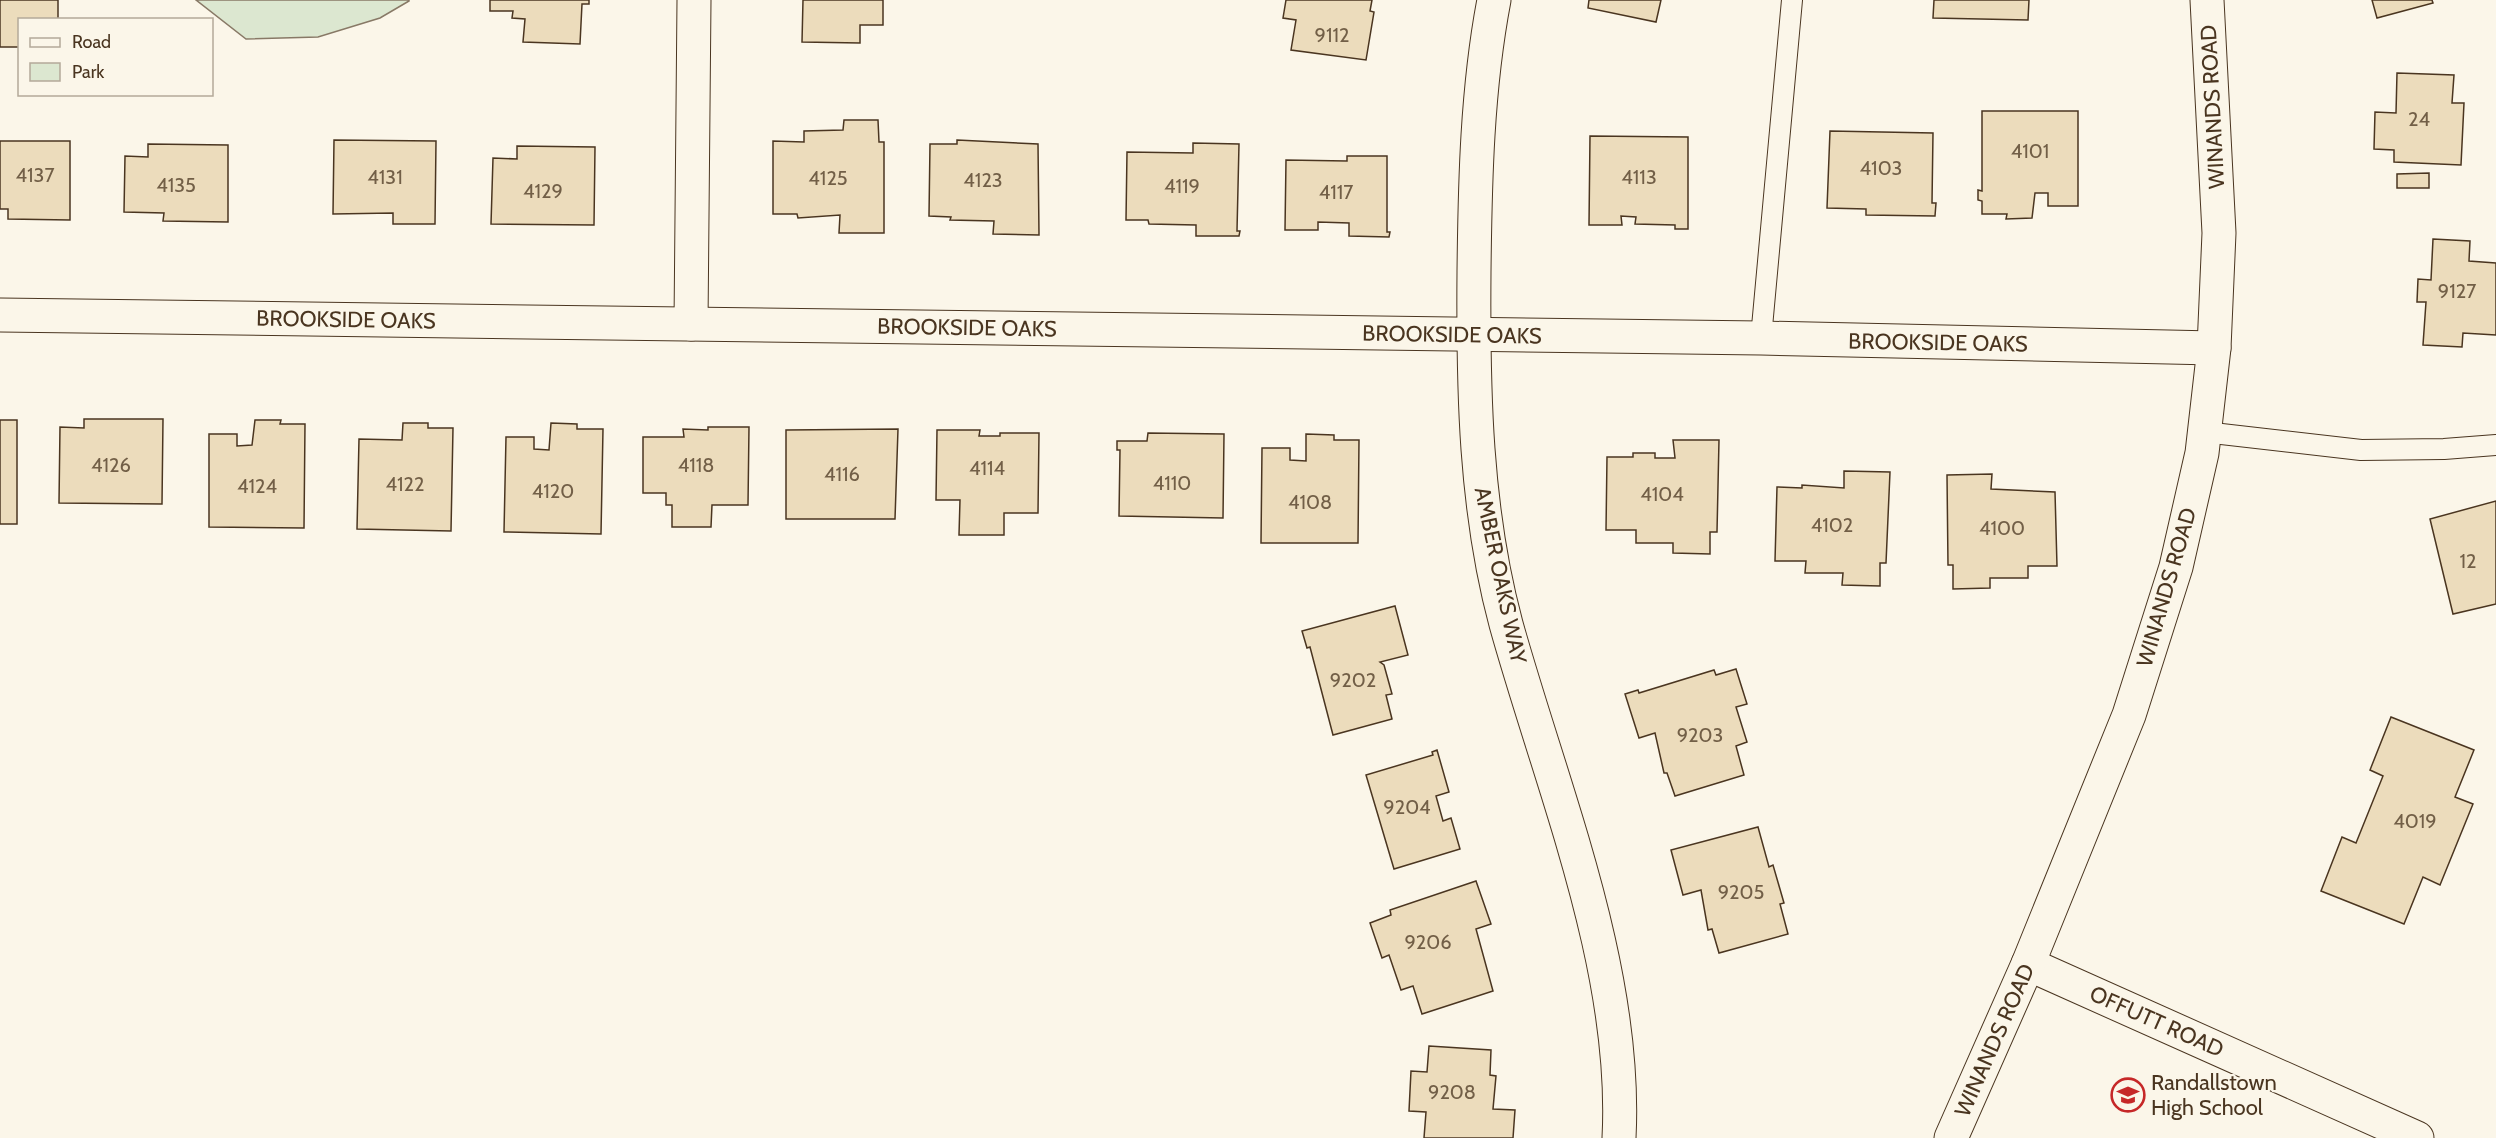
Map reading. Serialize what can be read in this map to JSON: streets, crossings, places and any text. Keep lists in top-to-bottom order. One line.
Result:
{"streets":{"street":["WINANDS ROAD","BROOKSIDE OAKS","AMBER OAKS WAY","OFFUTT ROAD"]},"crossings":[["WINANDS ROAD","BROOKSIDE OAKS"],["WINANDS ROAD","OFFUTT ROAD"],["BROOKSIDE OAKS","AMBER OAKS WAY"]],"places":{"school or university":["Randallstown High School"]},"house_numbers":["9112","24","4101","4103","4137","4131","4113","4125","4123","4135","4119","4129","4117","9127","4126","4118","4114","4116","4110","4122","4124","4120","4104","4108","4102","4100","12","9202","9203","9204","4019","9205","9206","9208"],"legend":["Road","Park"]}
